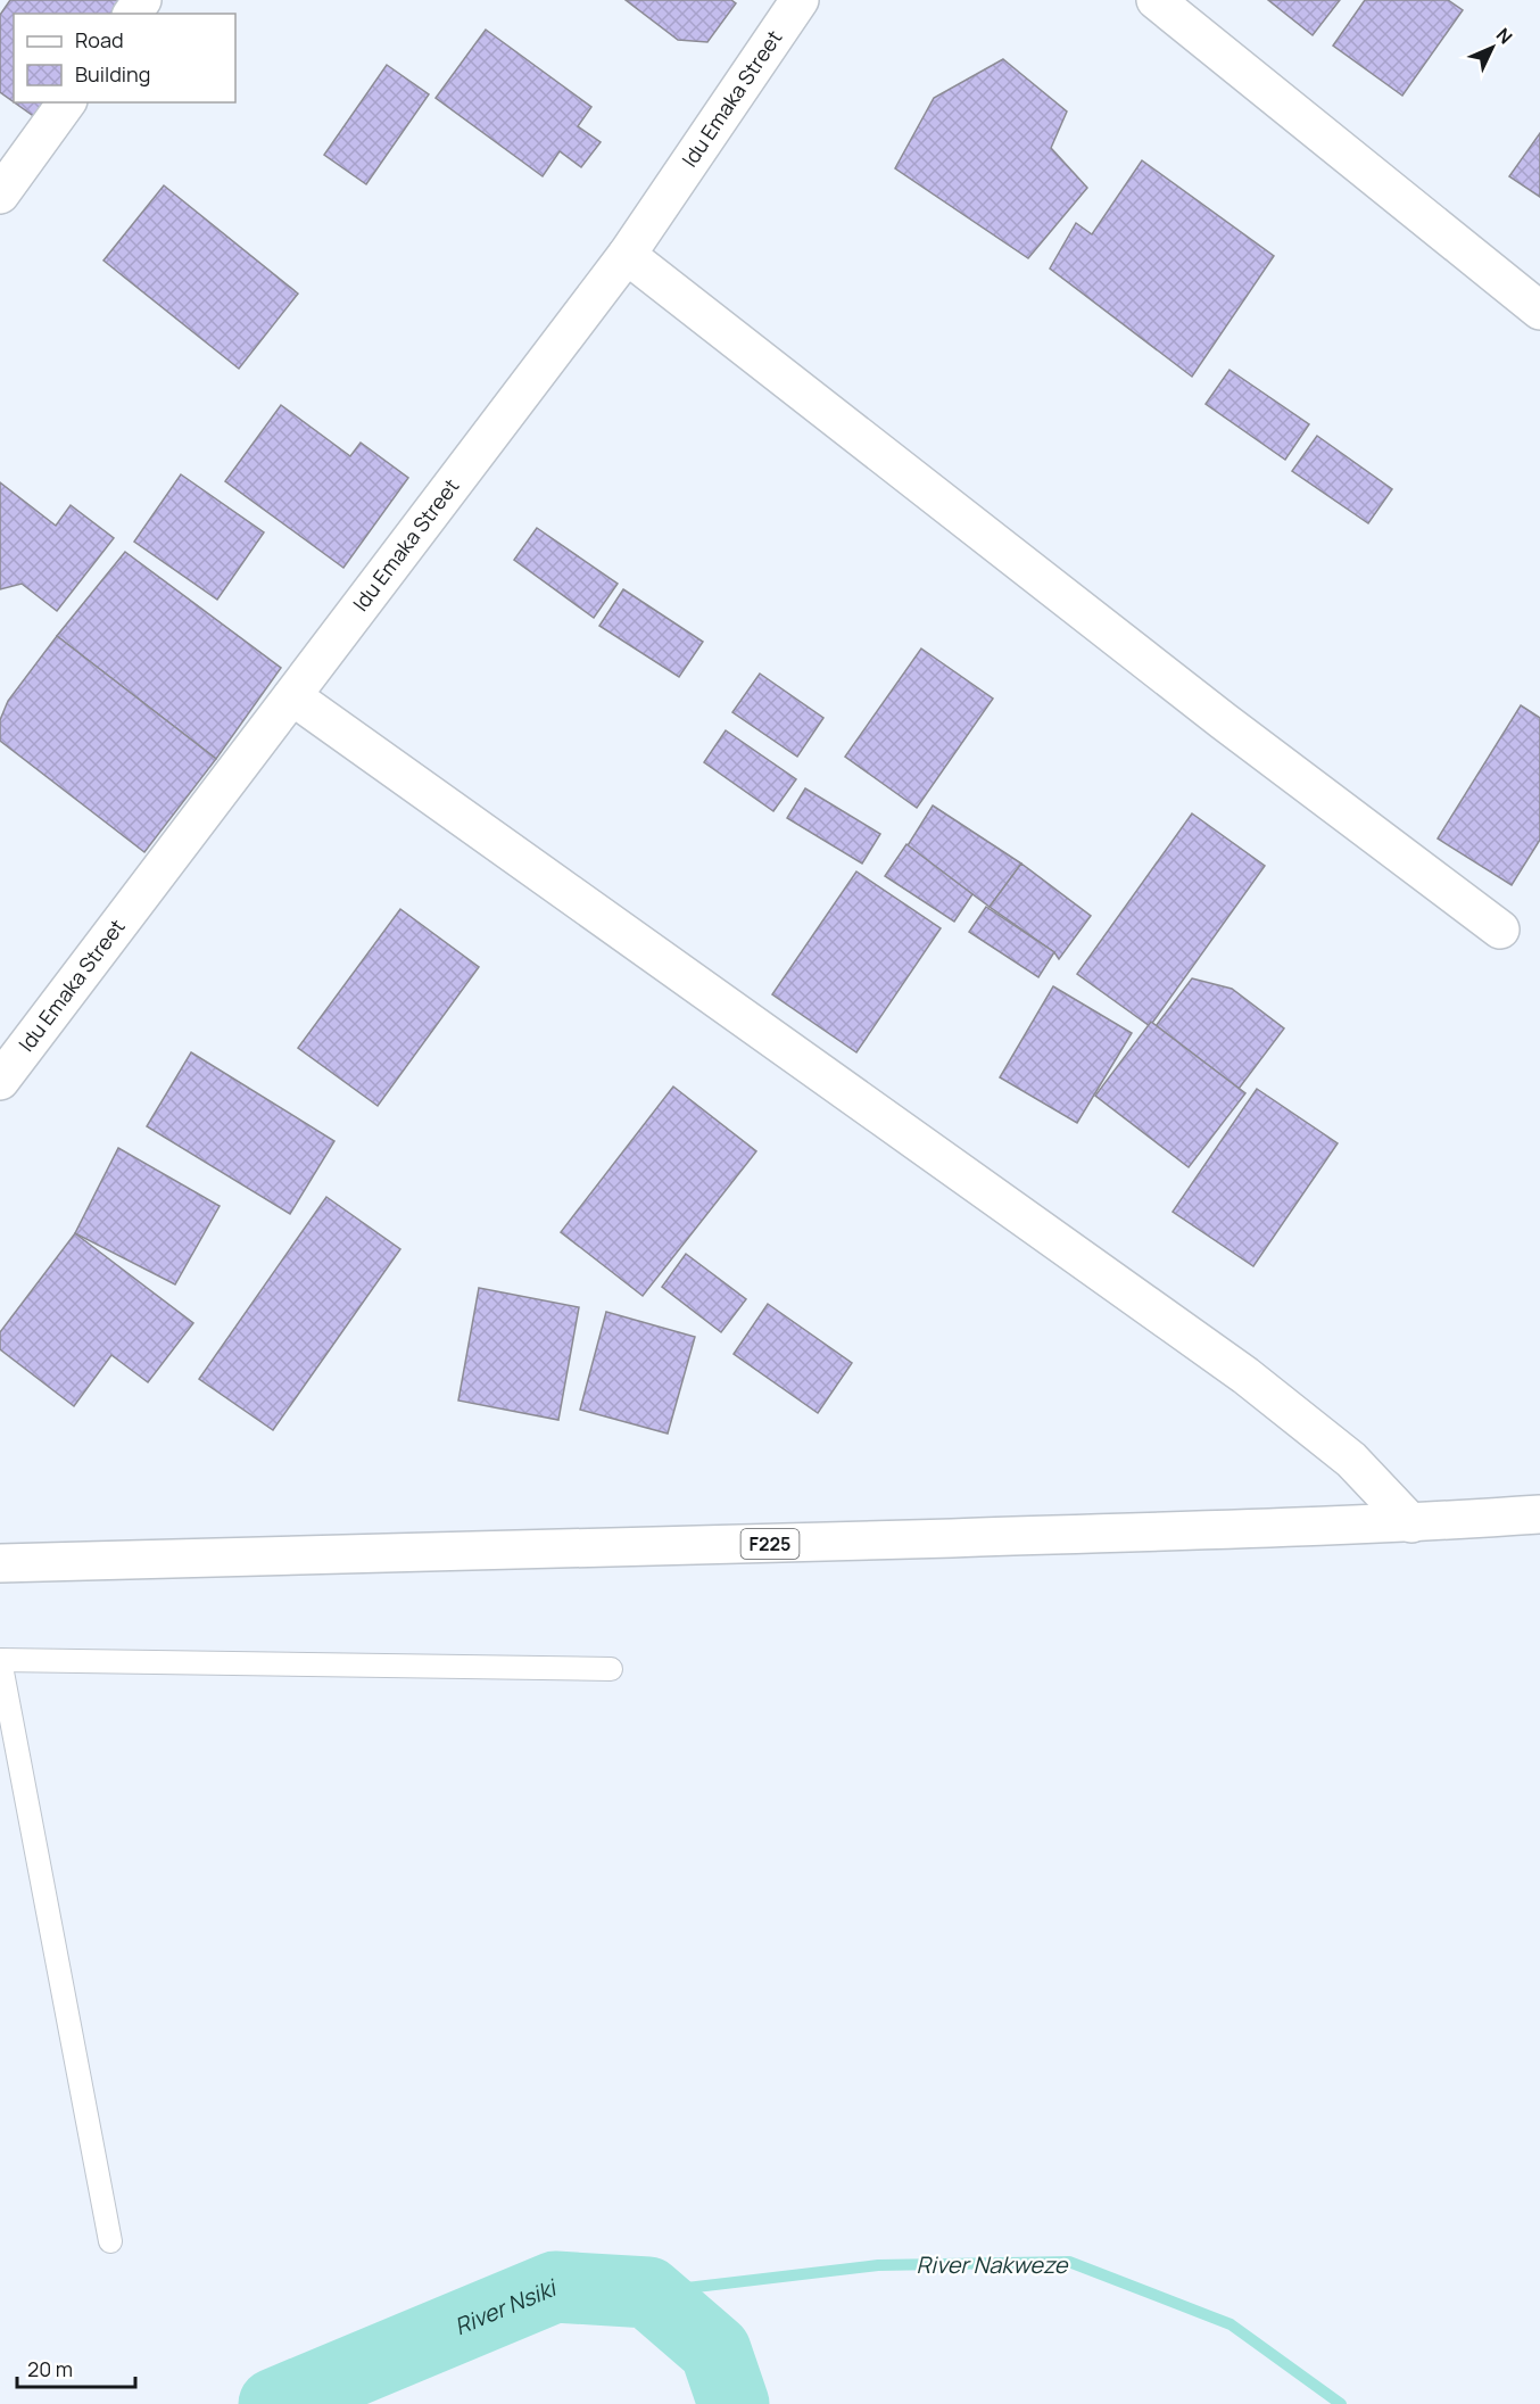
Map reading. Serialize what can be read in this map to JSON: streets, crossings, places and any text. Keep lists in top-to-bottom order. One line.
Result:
{"streets":{"street":["Idu Emaka Street","F225"]},"water":["River Nakweze","River Nsiki"],"legend":["Road","Building"],"scale_bar":"20 m","north":"top right"}
